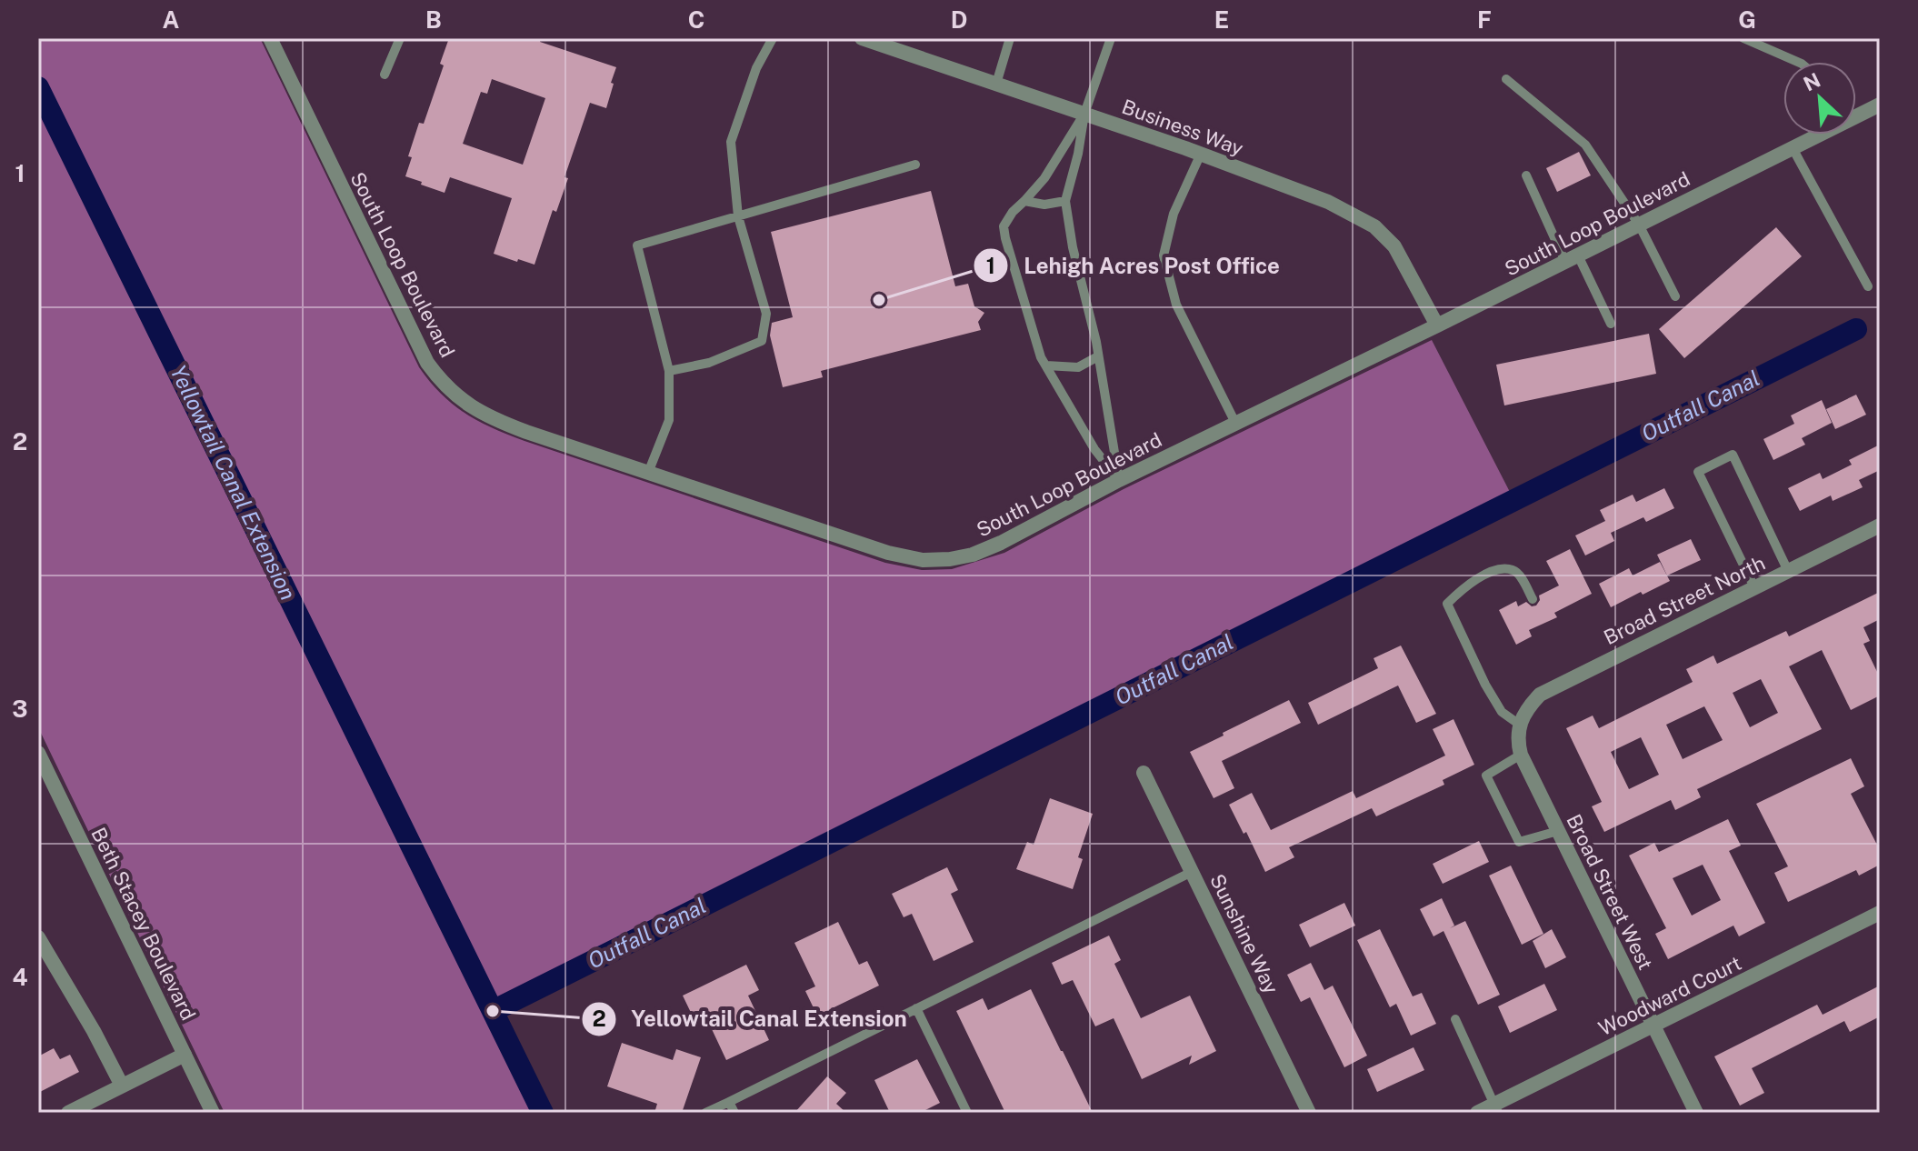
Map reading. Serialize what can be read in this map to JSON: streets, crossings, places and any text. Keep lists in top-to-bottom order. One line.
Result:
{"streets":{"street":["Business Way","South Loop Boulevard","Broad Street North","Broad Street West","Beth Stacey Boulevard","Sunshine Way","Woodward Court"]},"crossings":[["Business Way","South Loop Boulevard"],["Broad Street North","Broad Street West"],["Broad Street West","Woodward Court"]],"water":["Outfall Canal","Yellowtail Canal Extension"],"places":["Lehigh Acres Post Office","Yellowtail Canal Extension"],"north":"top left","grid":{"columns":["A","B","C","D","E","F","G"],"rows":["1","2","3","4"]}}
